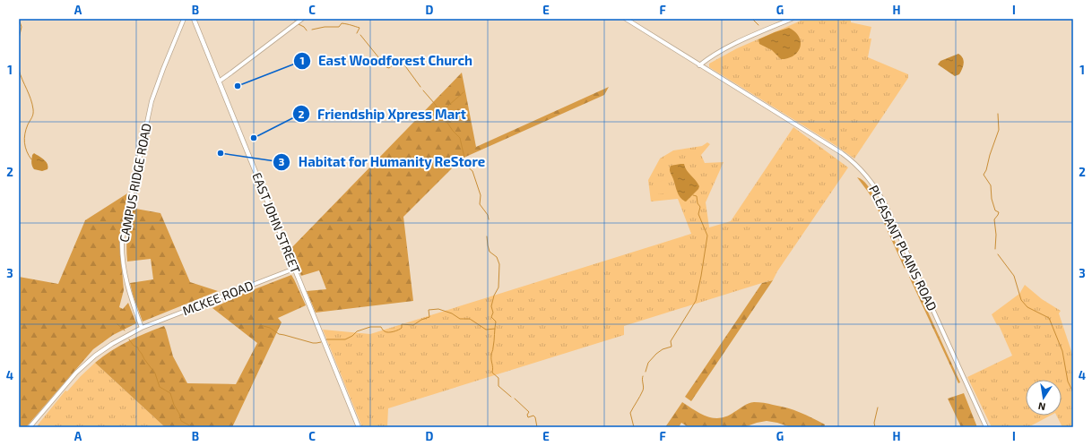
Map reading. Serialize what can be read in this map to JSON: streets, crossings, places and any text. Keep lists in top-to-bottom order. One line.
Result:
{"streets":{"main road":["EAST JOHN STREET"],"street":["CAMPUS RIDGE ROAD","PLEASANT PLAINS ROAD","MCKEE ROAD"]},"crossings":[["CAMPUS RIDGE ROAD","MCKEE ROAD"],["EAST JOHN STREET","MCKEE ROAD"]],"places":["East Woodforest Church","Friendship Xpress Mart","Habitat for Humanity ReStore"],"north":"bottom","grid":{"columns":["A","B","C","D","E","F","G","H","I"],"rows":["1","2","3","4"]}}
